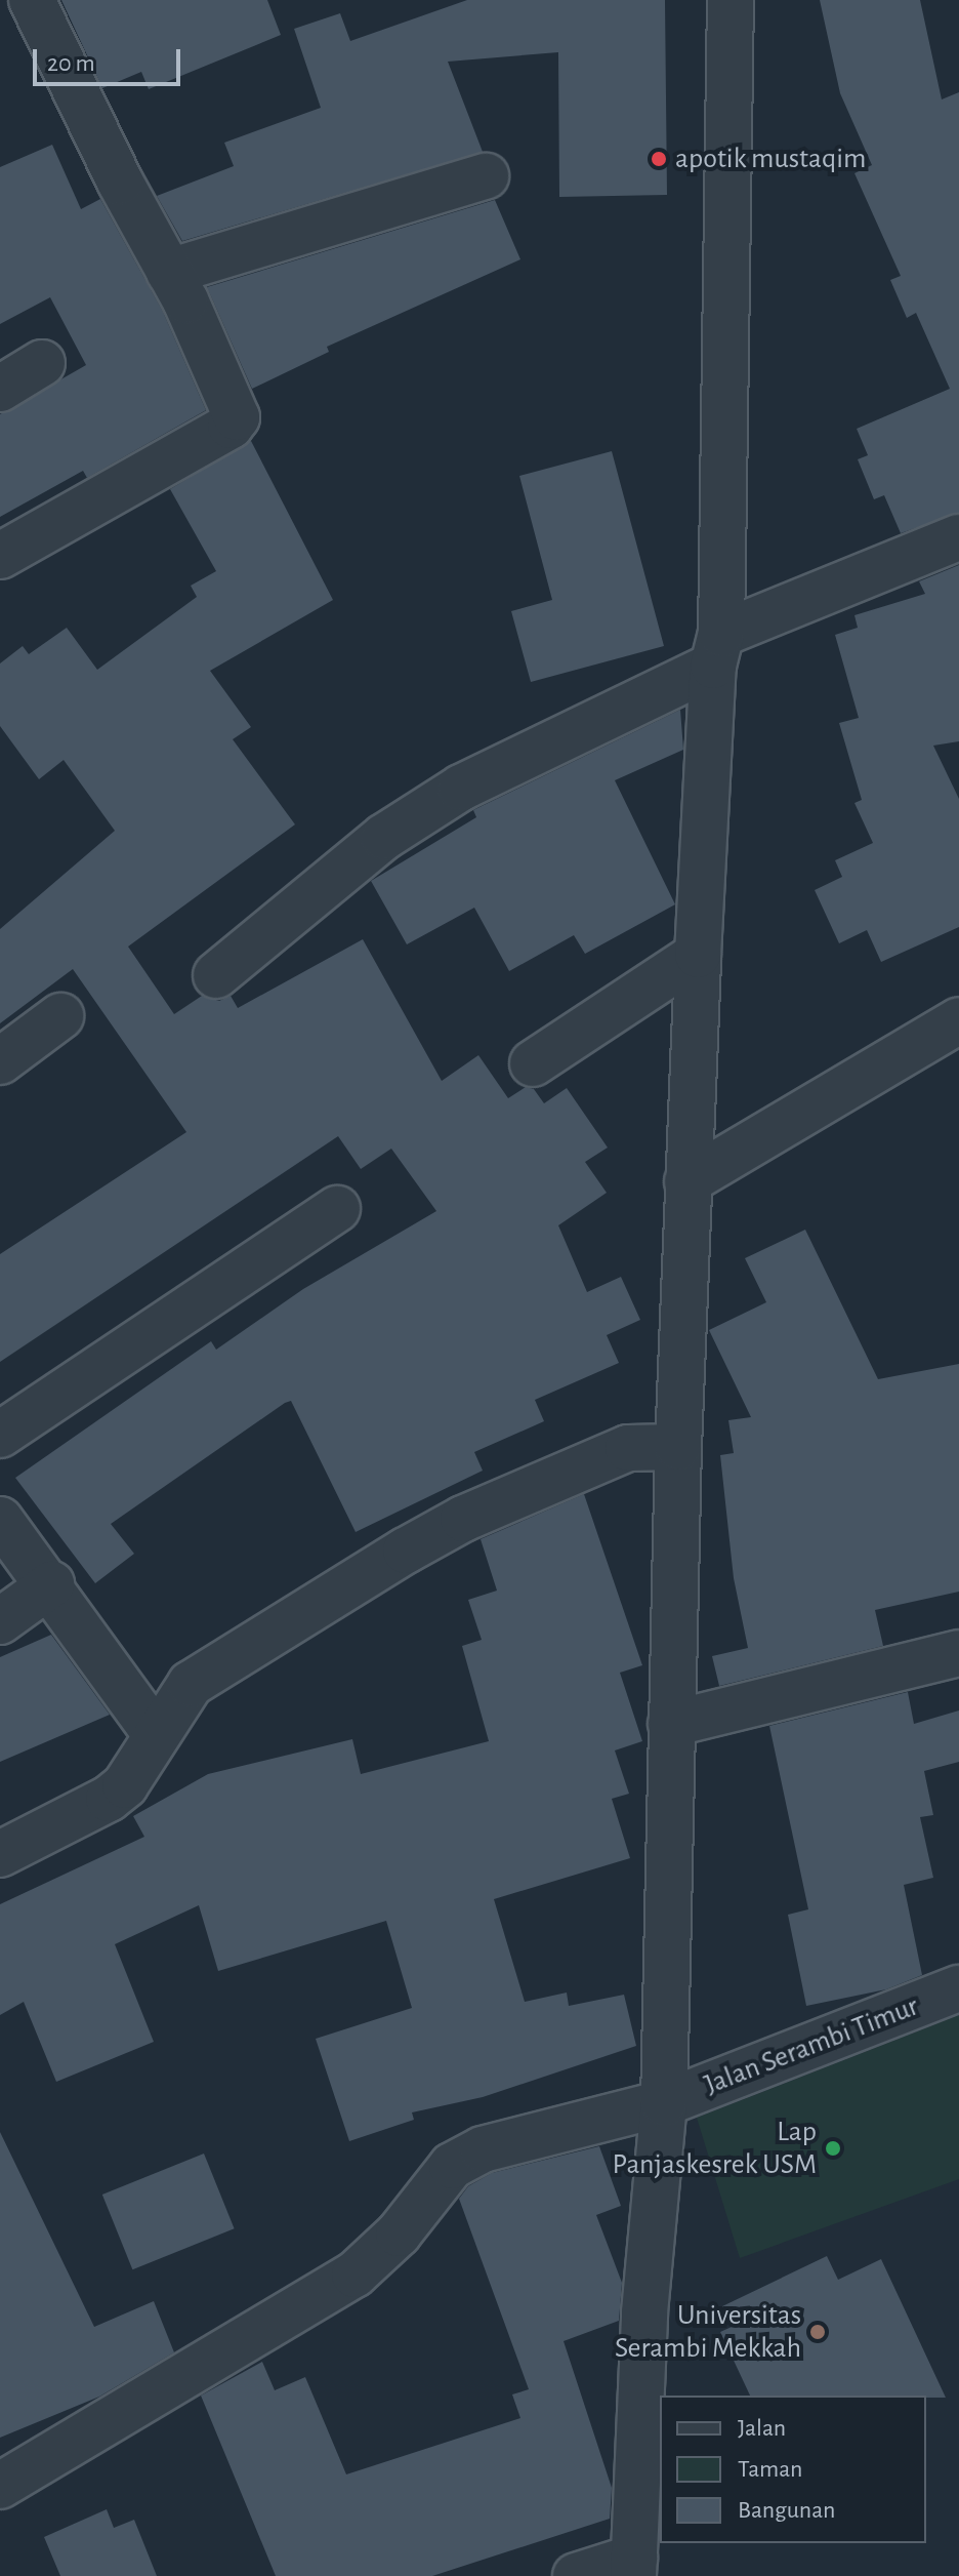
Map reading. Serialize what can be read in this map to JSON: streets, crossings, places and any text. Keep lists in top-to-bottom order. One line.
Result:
{"streets":{"street":["Jalan Serambi Timur"]},"places":["apotik mustaqim","Lap Panjaskesrek USM","Universitas Serambi Mekkah"],"legend":["Jalan","Taman","Bangunan"],"scale_bar":"20 m"}
